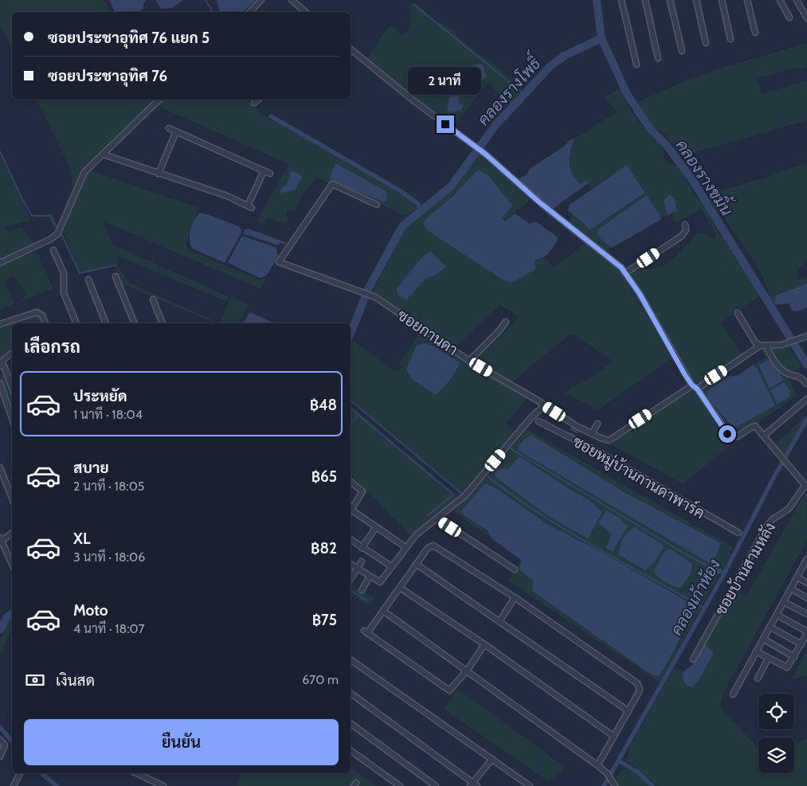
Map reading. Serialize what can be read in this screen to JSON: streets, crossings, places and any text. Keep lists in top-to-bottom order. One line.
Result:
{"streets":{"street":["ซอยกานดา","ซอยหมู่บ้านกานดาพาร์ค","ซอยบ้านสามหลัง"]},"water":["คลองรางโพธิ์","คลองรางขมิ้น","คลองเก้าห้อง"],"page":{"banner":["ซอยประชาอุทิศ 76 แยก 5","ซอยประชาอุทิศ 76"],"bubble":"2 นาที","heading":"เลือกรถ","list":[{"name":"ประหยัด","note":"1 นาที · 18:04","value":"฿48"},{"name":"สบาย","note":"2 นาที · 18:05","value":"฿65"},{"name":"XL","note":"3 นาที · 18:06","value":"฿82"},{"name":"Moto","note":"4 นาที · 18:07","value":"฿75"}],"pay":["เงินสด","670 m"],"buttons":"ยืนยัน"}}
